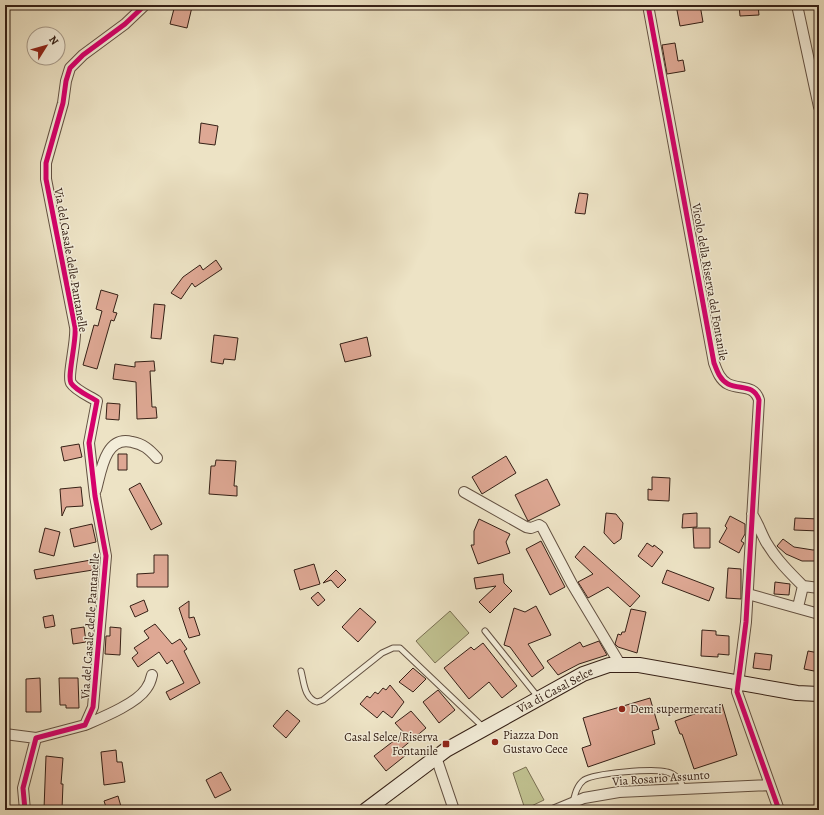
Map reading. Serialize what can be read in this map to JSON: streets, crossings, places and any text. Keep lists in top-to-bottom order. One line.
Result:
{"streets":{"main road":["Via di Casal Selce"],"street":["Via del Casale delle Pantanelle","Vicolo della Riserva del Fontanile","Via Rosario Assunto"]},"crossings":[["Vicolo della Riserva del Fontanile","Via di Casal Selce"],["Vicolo della Riserva del Fontanile","Via Rosario Assunto"]],"places":{"other":["Dem supermercati","Piazza Don Gustavo Cece"],"transit":["Casal Selce/Riserva Fontanile"]},"north":"top right"}
